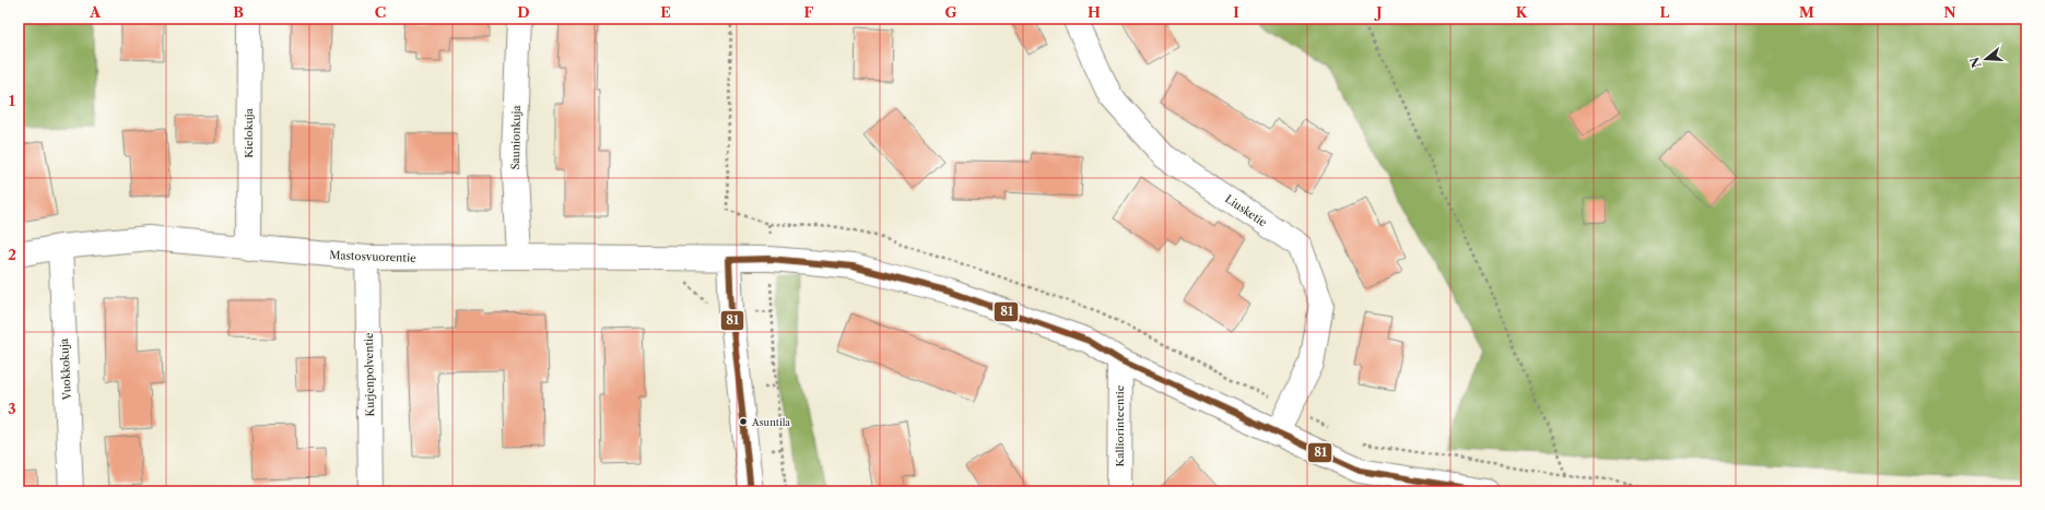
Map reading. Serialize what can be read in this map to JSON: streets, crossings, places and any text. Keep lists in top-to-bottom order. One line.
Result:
{"streets":{"street":["Kielokuja","Saunionkuja","Liusketie","Mastosvuorentie","Vuokkokuja","Kurjenpolventie","Kalliorinteentie"]},"crossings":[["Kielokuja","Mastosvuorentie"],["Saunionkuja","Mastosvuorentie"],["Liusketie","Mastosvuorentie"],["Mastosvuorentie","Vuokkokuja"],["Mastosvuorentie","Kurjenpolventie"],["Mastosvuorentie","Kalliorinteentie"]],"places":["Asuntila"],"lines":["transit line 81"],"north":"left","grid":{"columns":["A","B","C","D","E","F","G","H","I","J","K","L","M","N"],"rows":["1","2","3"]}}
